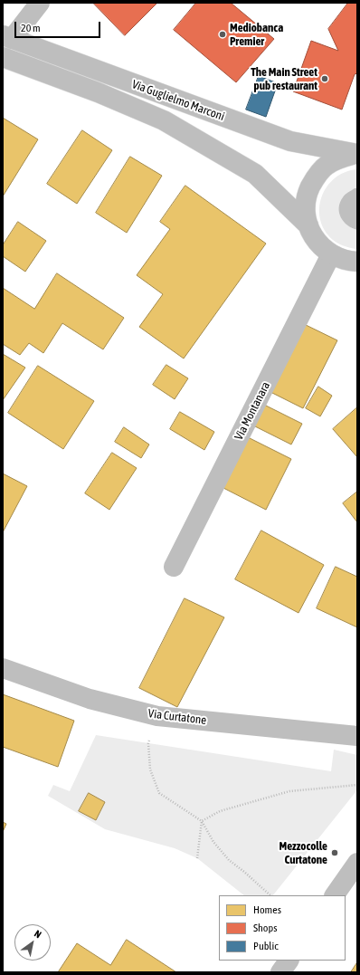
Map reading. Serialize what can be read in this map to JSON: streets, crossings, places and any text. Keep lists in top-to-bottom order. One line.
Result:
{"streets":{"main road":["Via Guglielmo Marconi","Via Montanara","Via Curtatone"]},"crossings":[["Via Guglielmo Marconi","Via Montanara"]],"places":["Mediobanca Premier","The Main Street pub restaurant","Mezzocolle Curtatone"],"legend":["Homes","Shops","Public"],"scale_bar":"20 m","north":"top right"}
